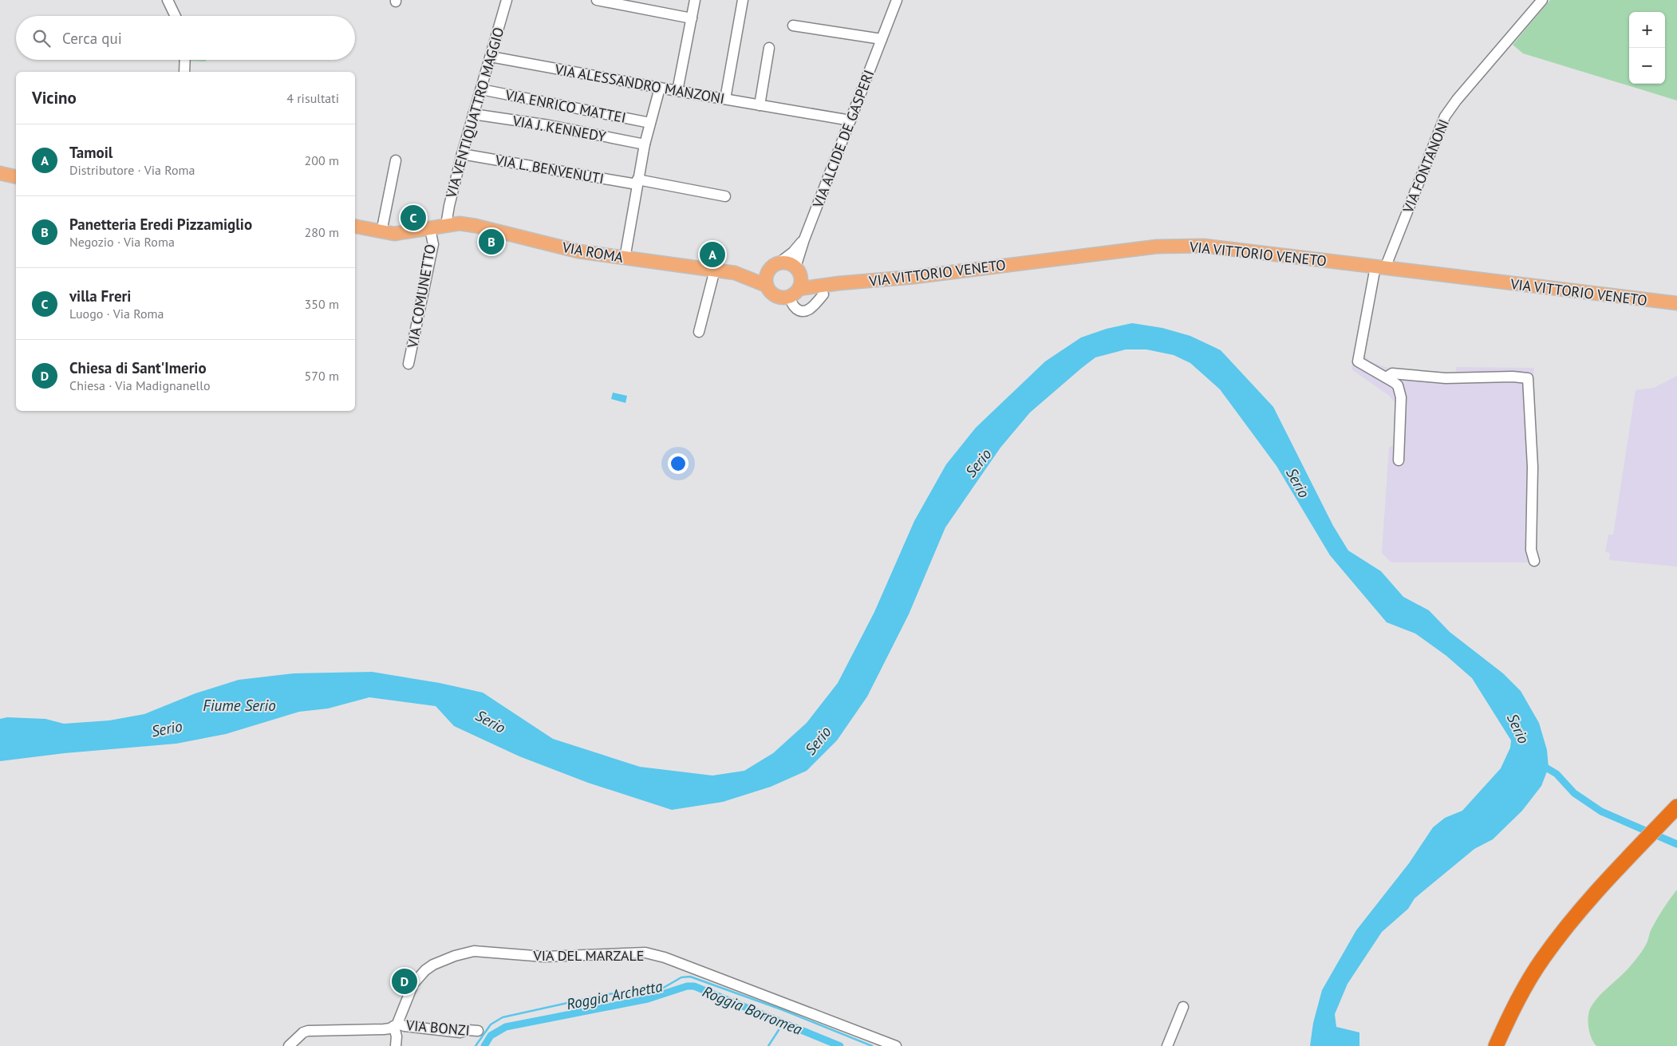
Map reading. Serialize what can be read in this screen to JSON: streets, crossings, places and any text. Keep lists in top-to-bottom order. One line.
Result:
{"streets":{"main road":["VIA ROMA","VIA VITTORIO VENETO"],"street":["VIA ALESSANDRO MANZONI","VIA ENRICO MATTEI","VIA VENTIQUATTRO MAGGIO","VIA J. KENNEDY","VIA ALCIDE DE GASPERI","VIA FONTANONI","VIA L. BENVENUTI","VIA COMUNETTO","VIA DEL MARZALE","VIA BONZI"]},"crossings":[["VIA ALESSANDRO MANZONI","VIA VENTIQUATTRO MAGGIO"],["VIA ALESSANDRO MANZONI","VIA ALCIDE DE GASPERI"],["VIA ENRICO MATTEI","VIA VENTIQUATTRO MAGGIO"],["VIA VENTIQUATTRO MAGGIO","VIA J. KENNEDY"],["VIA VENTIQUATTRO MAGGIO","VIA L. BENVENUTI"],["VIA VENTIQUATTRO MAGGIO","VIA ROMA"],["VIA ALCIDE DE GASPERI","VIA ROMA"],["VIA ALCIDE DE GASPERI","VIA VITTORIO VENETO"],["VIA FONTANONI","VIA VITTORIO VENETO"],["VIA ROMA","VIA VITTORIO VENETO"],["VIA ROMA","VIA COMUNETTO"],["VIA DEL MARZALE","VIA BONZI"]],"water":["Serio","Fiume Serio","Roggia Archetta","Roggia Borromea"],"page":{"map_buttons":["+","−"],"search":"Cerca qui","heading":["Vicino","4 risultati"],"list":[{"mark":"A","name":"Tamoil","note":"Distributore · Via Roma","value":"200 m"},{"mark":"B","name":"Panetteria Eredi Pizzamiglio","note":"Negozio · Via Roma","value":"280 m"},{"mark":"C","name":"villa Freri","note":"Luogo · Via Roma","value":"350 m"},{"mark":"D","name":"Chiesa di Sant'Imerio","note":"Chiesa · Via Madignanello","value":"570 m"}],"pins":["C","B","A","D"]}}
